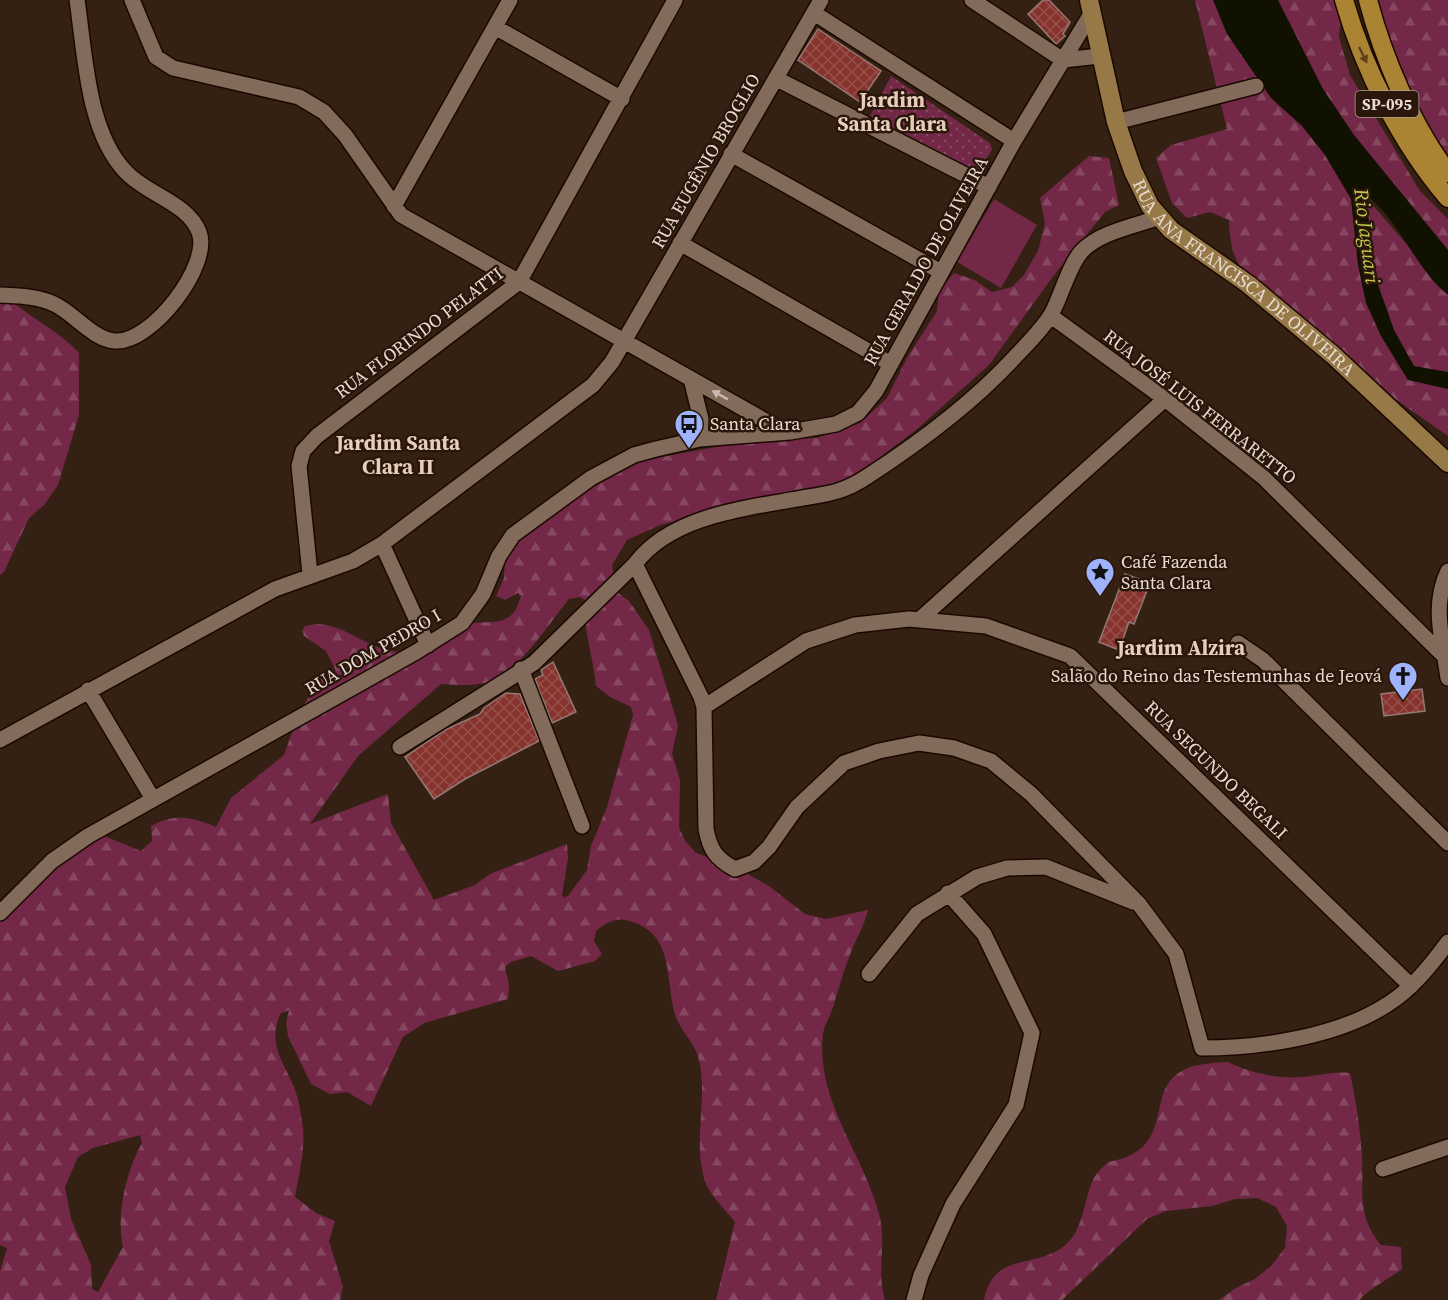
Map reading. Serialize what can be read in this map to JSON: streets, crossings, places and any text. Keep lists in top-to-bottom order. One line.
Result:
{"streets":{"main road":["SP-095"],"street":["RUA EUGÊNIO BROGLIO","RUA GERALDO DE OLIVEIRA","RUA ANA FRANCISCA DE OLIVEIRA","RUA FLORINDO PELATTI","RUA JOSÉ LUIS FERRARETTO","RUA DOM PEDRO I","RUA SEGUNDO BEGALI"]},"crossings":[["RUA EUGÊNIO BROGLIO","RUA FLORINDO PELATTI"],["RUA GERALDO DE OLIVEIRA","RUA ANA FRANCISCA DE OLIVEIRA"],["RUA GERALDO DE OLIVEIRA","RUA DOM PEDRO I"]],"districts":["Jardim Santa Clara","Jardim Santa Clara II","Jardim Alzira"],"water":["Rio Jaguari"],"places":{"bus stop":["Santa Clara"],"place":["Café Fazenda Santa Clara"],"church":["Salão do Reino das Testemunhas de Jeová"]}}
